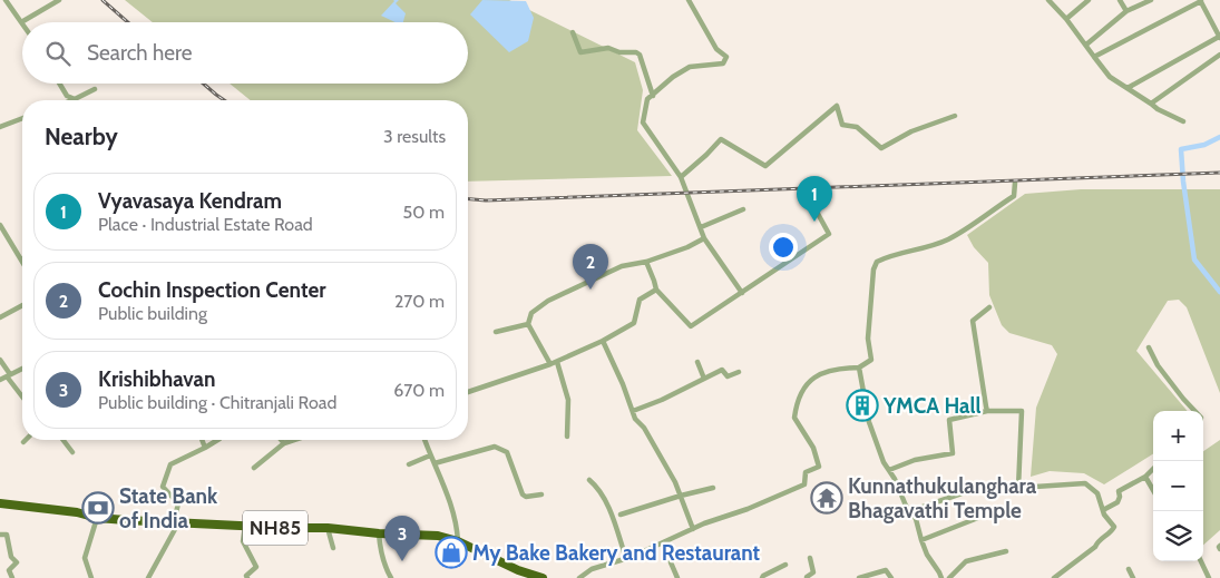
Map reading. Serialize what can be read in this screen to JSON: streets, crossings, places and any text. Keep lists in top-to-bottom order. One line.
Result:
{"streets":{"highway":["NH85"]},"places":{"building":["YMCA Hall"],"temple":["Kunnathukulanghara Bhagavathi Temple"],"bank":["State Bank of India"],"shop":["My Bake Bakery and Restaurant"]},"page":{"search":"Search here","heading":["Nearby","3 results"],"list":[{"mark":"1","name":"Vyavasaya Kendram","note":"Place · Industrial Estate Road","value":"50 m"},{"mark":"2","name":"Cochin Inspection Center","note":"Public building","value":"270 m"},{"mark":"3","name":"Krishibhavan","note":"Public building · Chitranjali Road","value":"670 m"}],"pins":["1","2","3"],"map_buttons":["+","−"]}}
